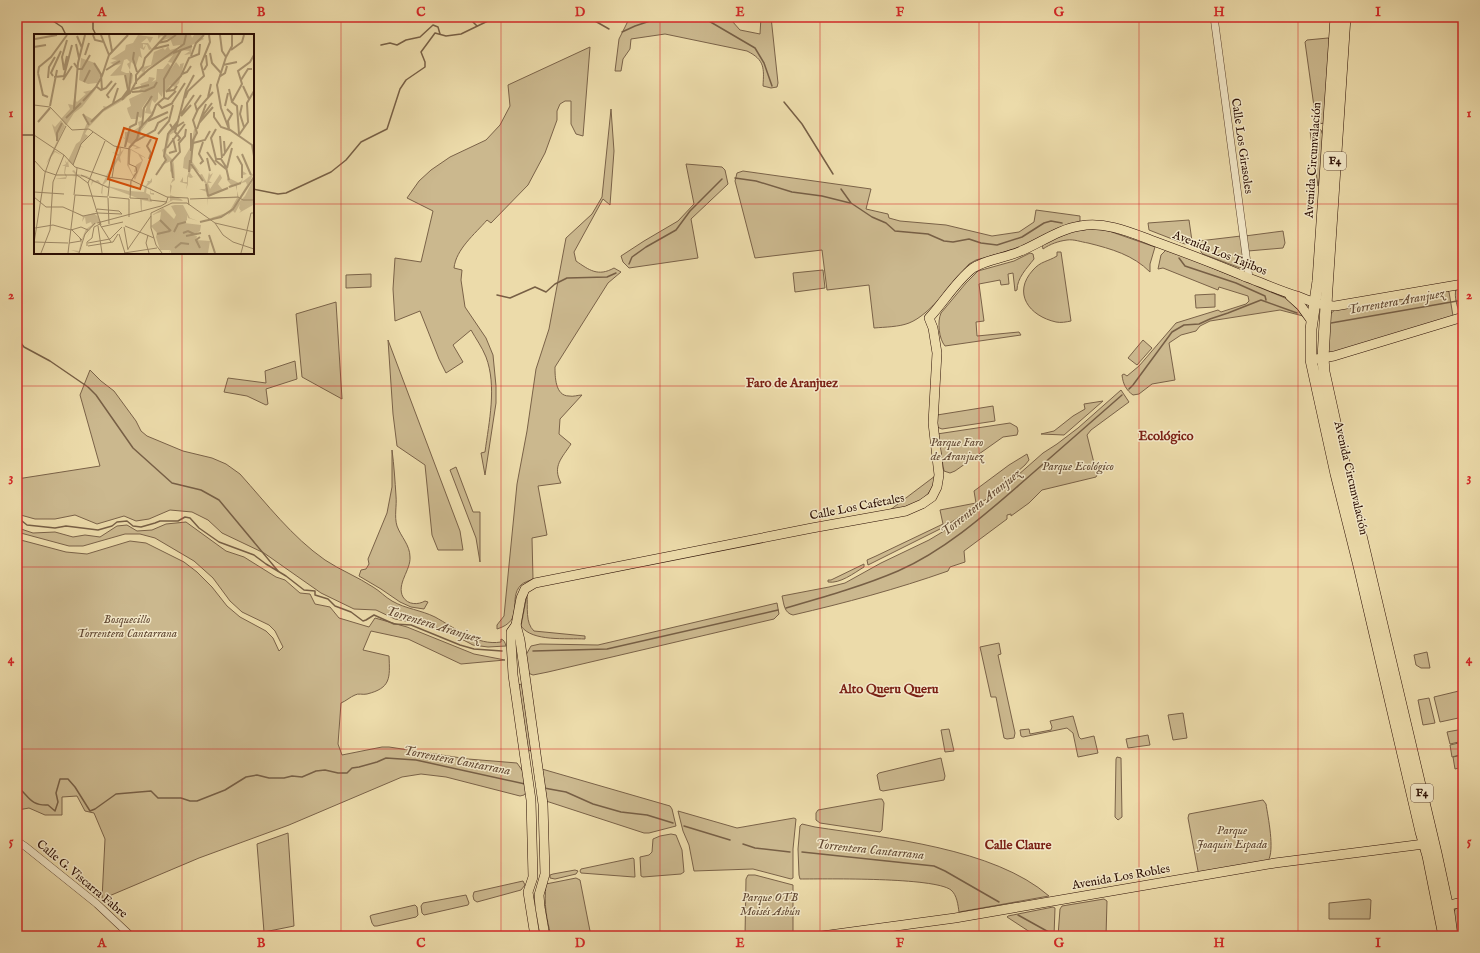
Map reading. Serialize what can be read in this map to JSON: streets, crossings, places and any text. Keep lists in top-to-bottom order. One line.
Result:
{"streets":{"highway":["Avenida Circunvalación","F4"],"main road":["Avenida Los Tajibos","Calle Los Cafetales","Avenida Los Robles"],"street":["Calle Los Girasoles","Calle G. Viscarra Fabre"]},"crossings":[["Calle Los Girasoles","Avenida Los Tajibos"],["Avenida Circunvalación","Avenida Los Tajibos"],["Avenida Circunvalación","Avenida Los Robles"],["Avenida Los Tajibos","Calle Los Cafetales"]],"districts":["Faro de Aranjuez","Ecológico","Alto Queru Queru","Calle Claure"],"water":["Torrentera Aranjuez","Torrentera Cantarrana"],"parks":["Parque Faro de Aranjuez","Parque Ecológico","Bosquecillo Torrentera Cantarrana","Parque Joaquin Espada","Parque OTB Moisés Asbún"],"grid":{"columns":["A","B","C","D","E","F","G","H","I"],"rows":["1","2","3","4","5"]}}
